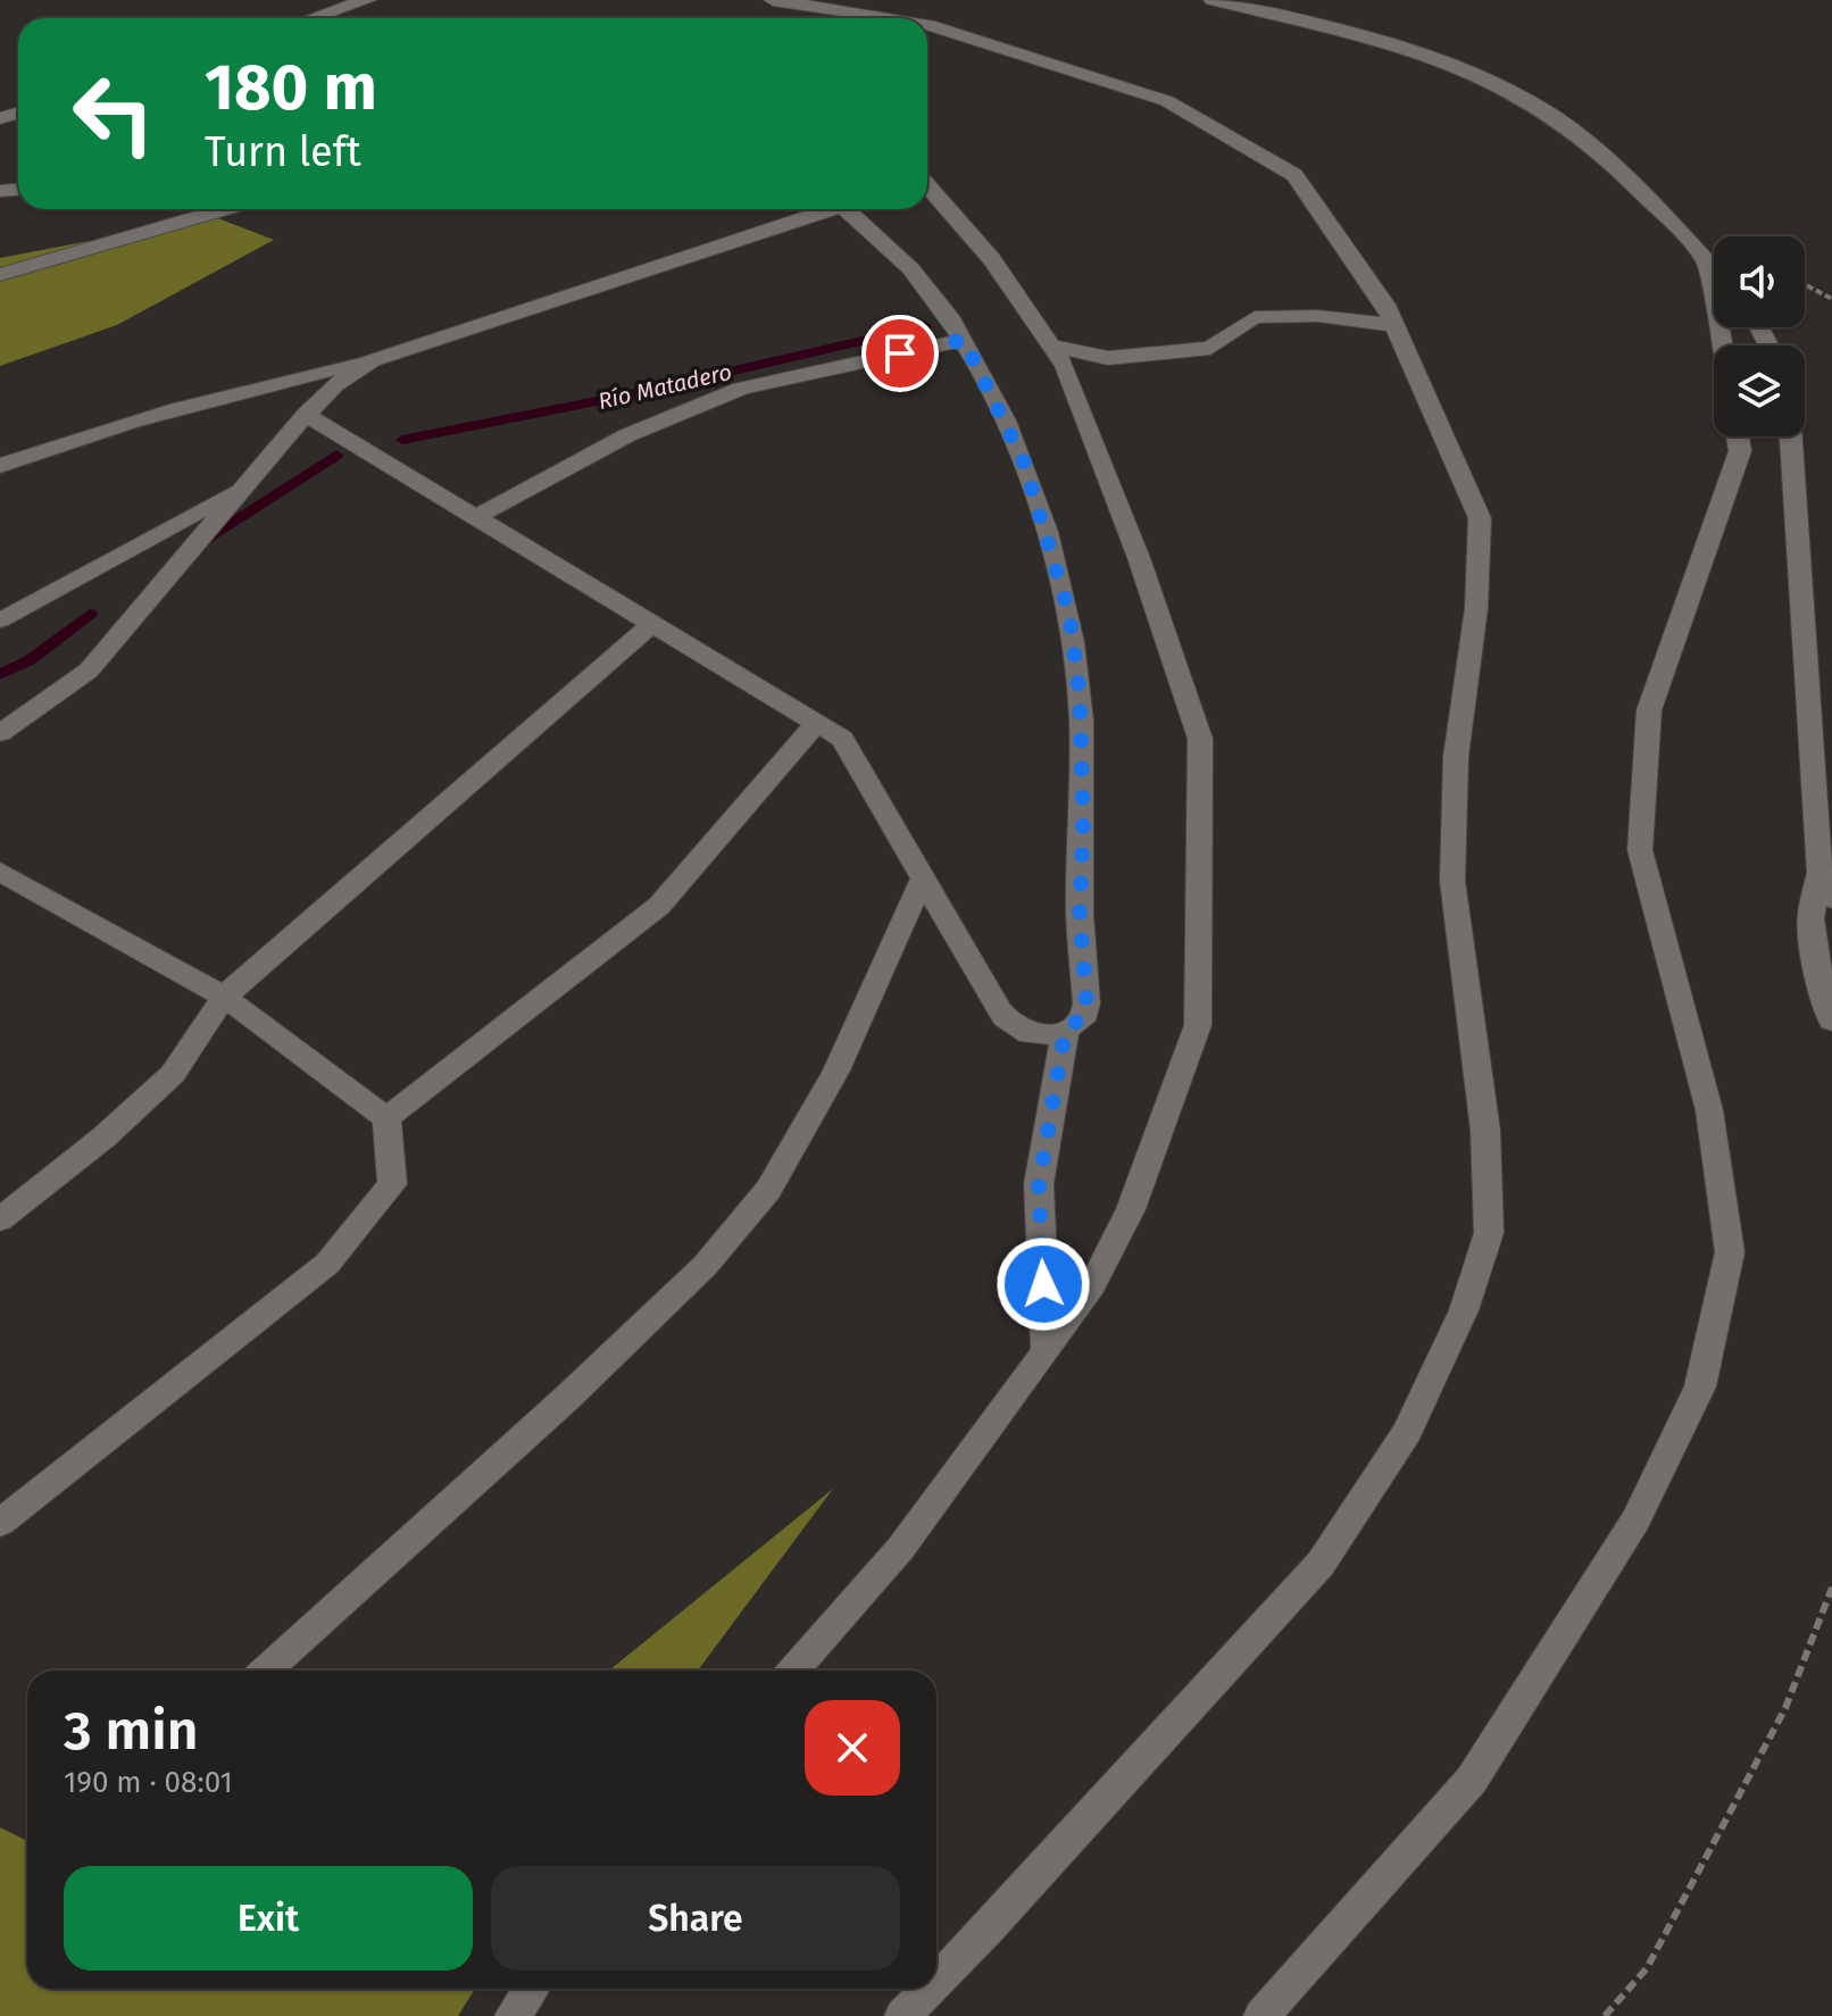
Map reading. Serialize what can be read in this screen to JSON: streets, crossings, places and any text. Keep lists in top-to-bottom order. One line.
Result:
{"water":["Río Matadero"],"page":{"turn":["180 m","Turn left"],"heading":["3 min","190 m · 08:01"],"buttons":["Exit","Share"]}}
